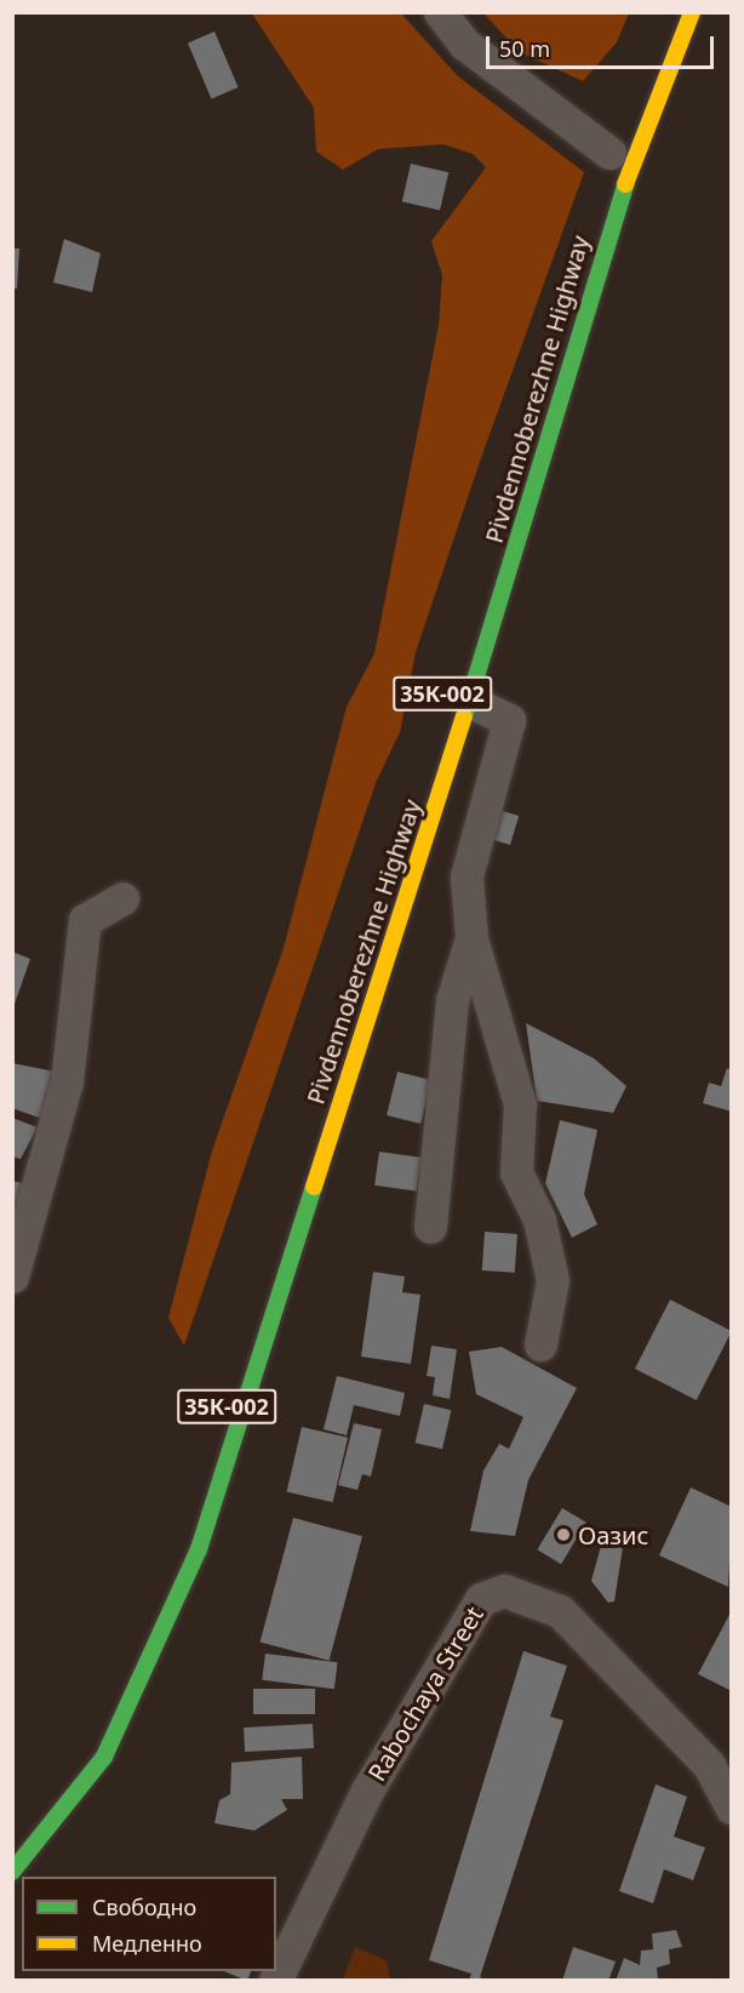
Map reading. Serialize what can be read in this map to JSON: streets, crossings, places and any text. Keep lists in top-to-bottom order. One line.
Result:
{"streets":{"highway":["Pivdennoberezhne Highway","35К-002"],"street":["Rabochaya Street"]},"places":["Оазис"],"legend":["Свободно","Медленно"],"scale_bar":"50 m"}
